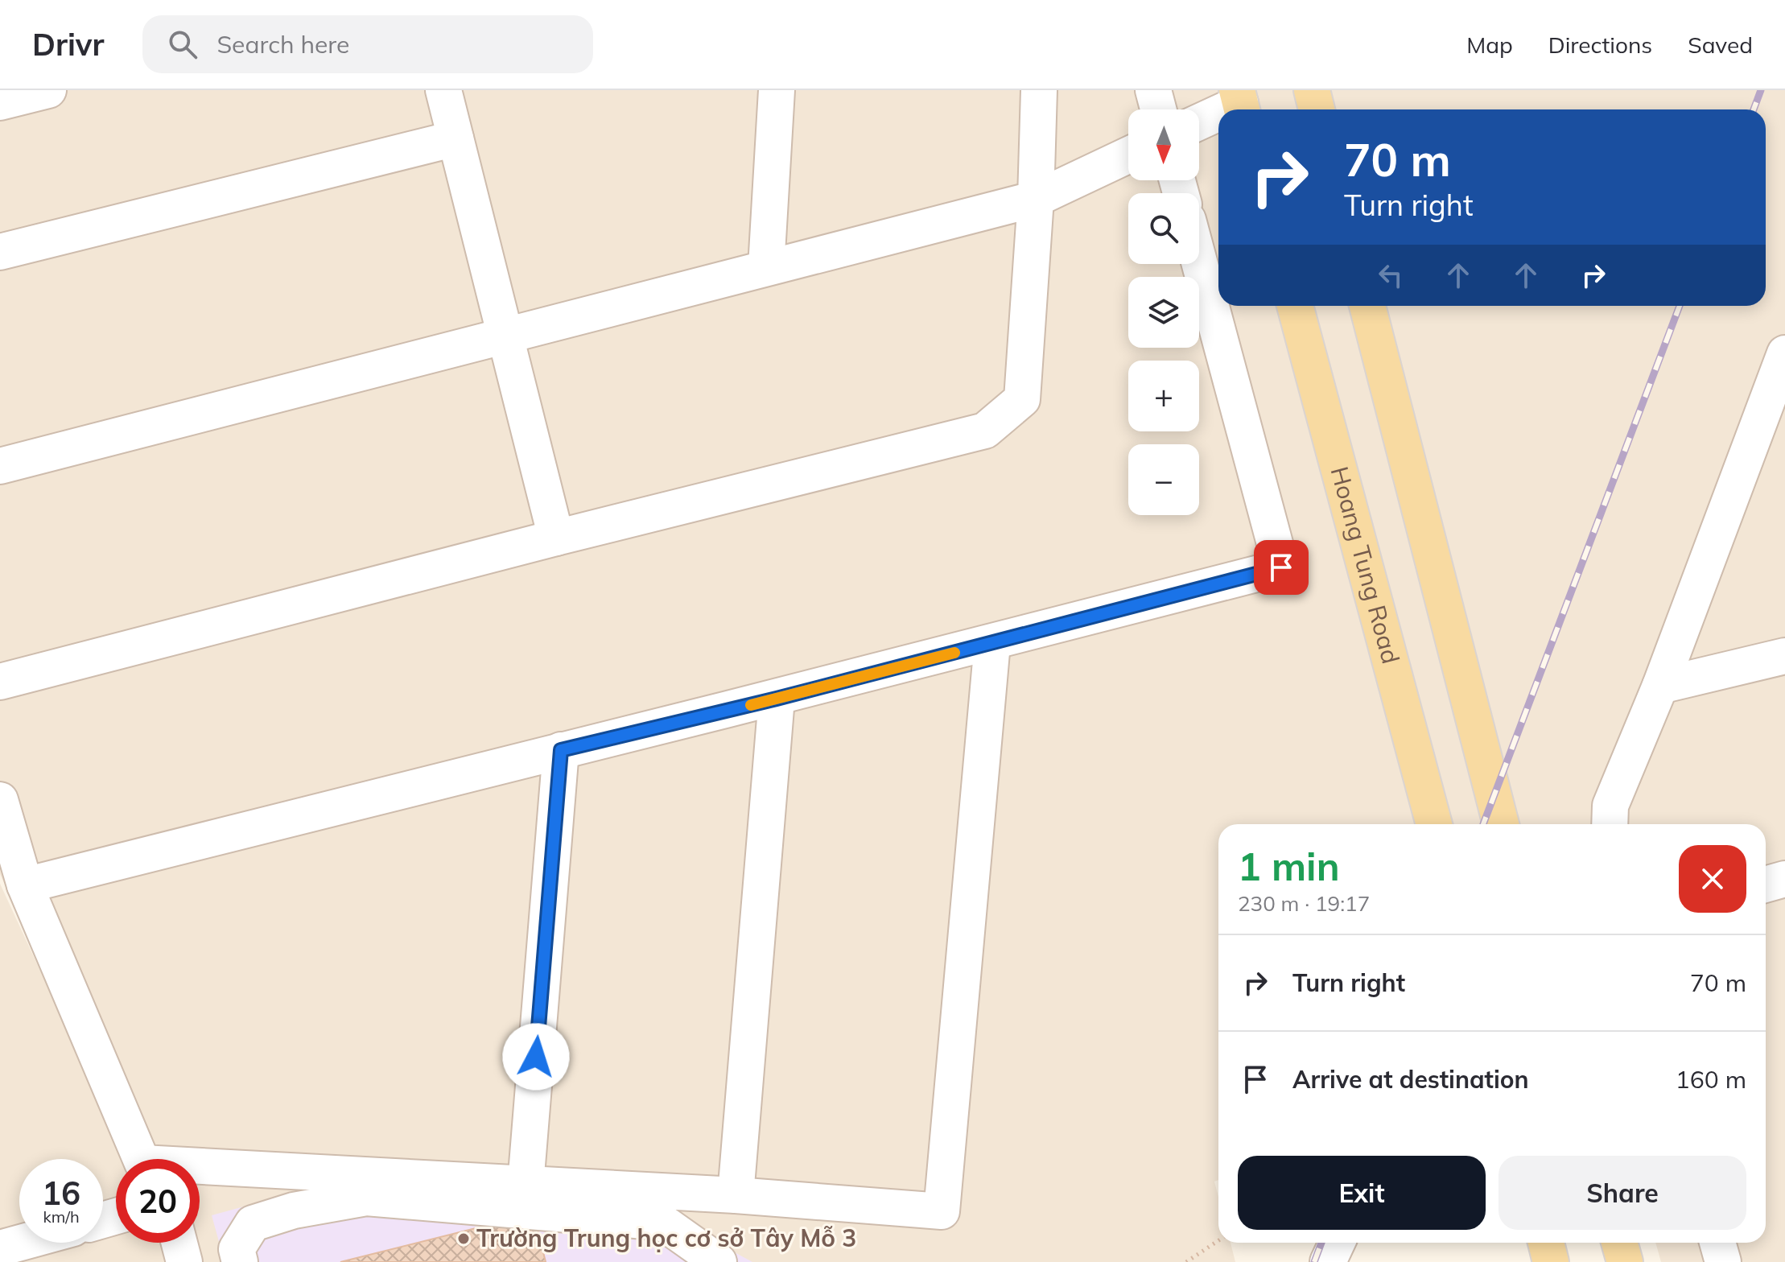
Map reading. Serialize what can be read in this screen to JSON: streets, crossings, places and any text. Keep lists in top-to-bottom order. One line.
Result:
{"streets":{"main road":["Hoang Tung Road"]},"places":["Trường Trung học cơ sở Tây Mỗ 3"],"north":"bottom","page":{"header":"Drivr","search":"Search here","nav":["Map","Directions","Saved"],"map_buttons":["+","−"],"turn":["70 m","Turn right"],"heading":["1 min","230 m · 19:17"],"list":[{"name":"Turn right","value":"70 m"},{"name":"Arrive at destination","value":"160 m"}],"buttons":["Exit","Share"],"speed":"16 km/h","limit":"20"}}
